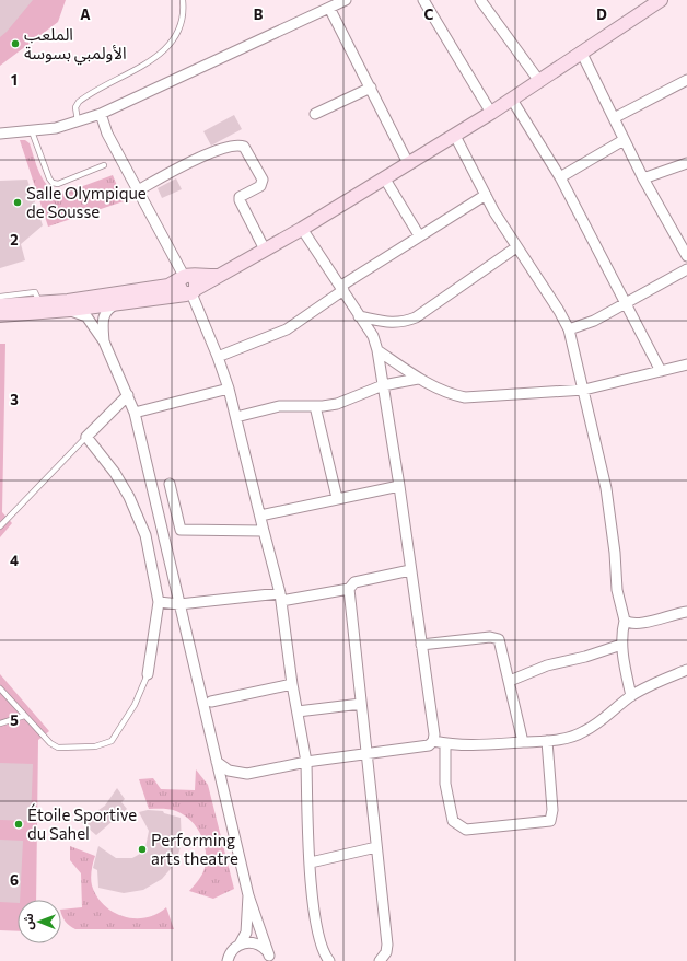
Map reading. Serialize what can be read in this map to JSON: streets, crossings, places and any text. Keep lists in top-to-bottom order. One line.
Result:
{"places":["الملعب الأولمبي بسوسة","Salle Olympique de Sousse","Étoile Sportive du Sahel","Performing arts theatre"],"north":"left","grid":{"columns":["A","B","C","D"],"rows":["1","2","3","4","5","6"]}}
